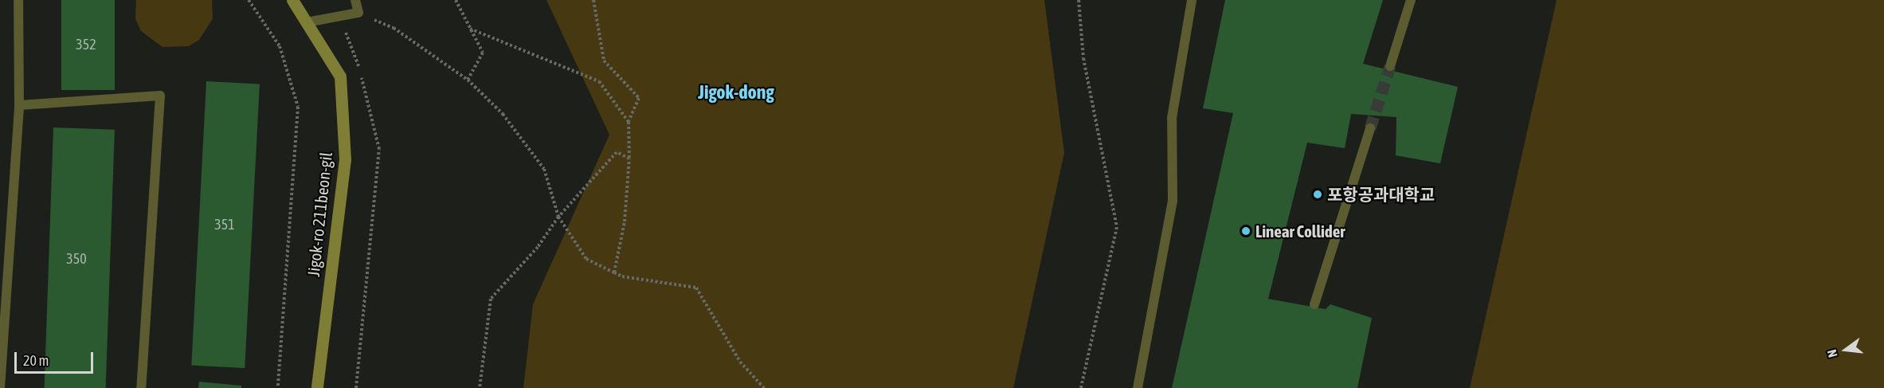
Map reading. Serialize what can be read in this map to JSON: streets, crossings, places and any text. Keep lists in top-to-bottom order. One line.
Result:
{"streets":{"main road":["Jigok-ro 211beon-gil"]},"districts":["Jigok-dong"],"places":["포항공과대학교","Linear Collider"],"house_numbers":["352","351","350"],"scale_bar":"20 m","north":"left"}
